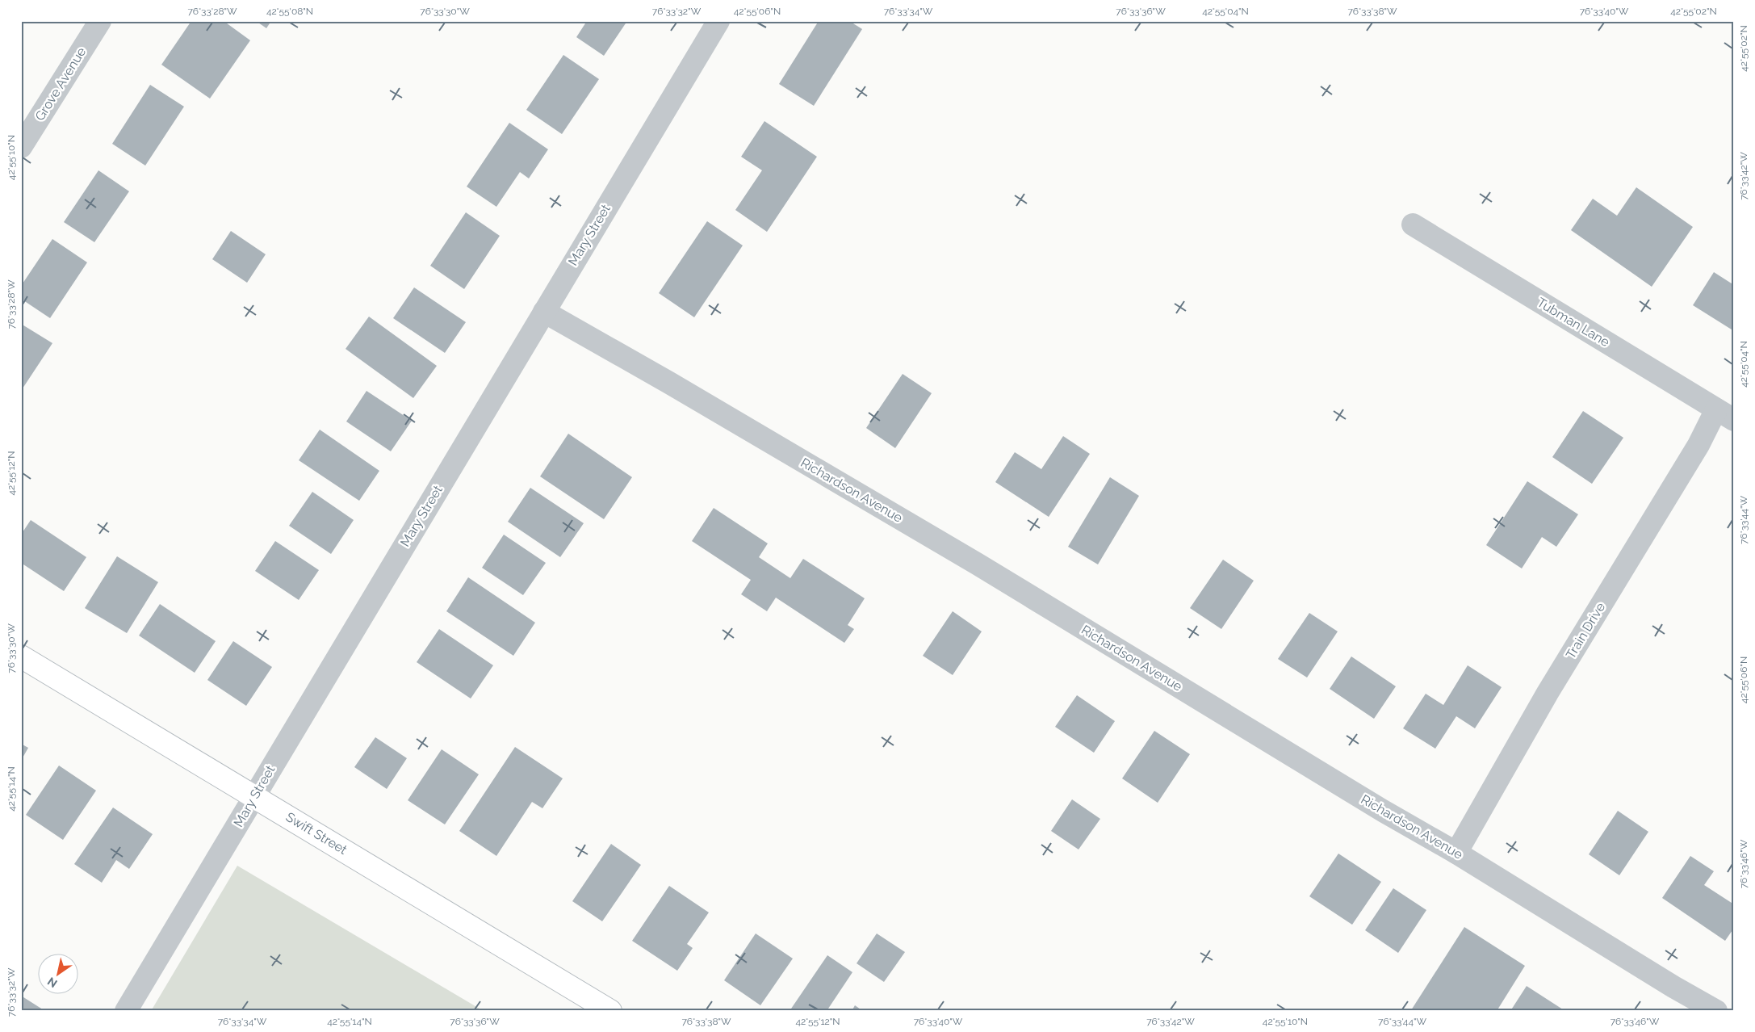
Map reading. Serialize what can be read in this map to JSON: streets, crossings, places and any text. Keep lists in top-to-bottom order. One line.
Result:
{"streets":{"main road":["Swift Street"],"street":["Grove Avenue","Mary Street","Tubman Lane","Richardson Avenue","Train Drive"]},"crossings":[["Mary Street","Richardson Avenue"],["Mary Street","Swift Street"],["Tubman Lane","Train Drive"],["Richardson Avenue","Train Drive"]],"north":"bottom left","coordinates":["76°33'28\"W","42°55'08\"N","76°33'30\"W","76°33'32\"W","42°55'06\"N","76°33'34\"W","76°33'36\"W","42°55'04\"N","76°33'38\"W","76°33'40\"W","42°55'02\"N","42°55'10\"N","76°33'42\"W","42°55'12\"N","76°33'44\"W","42°55'14\"N","76°33'46\"W"]}
